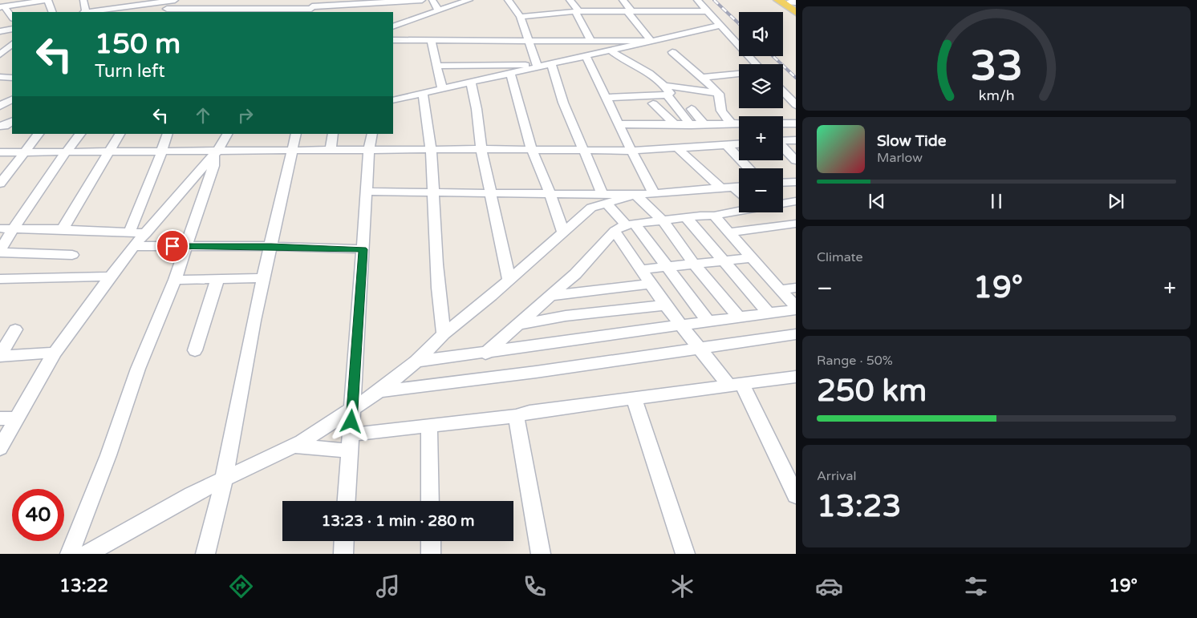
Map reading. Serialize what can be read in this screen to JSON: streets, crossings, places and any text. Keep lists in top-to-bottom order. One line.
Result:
{"page":{"map_buttons":["+","−"],"turn":["150 m","Turn left"],"song":["Slow Tide","Marlow"],"tile":["Climate",["Range · 50%","250 km"],["Arrival","13:23"]],"heat":["−","19°","+"],"limit":"40","trip":"13:23 · 1 min · 280 m","tabs":["13:22","19°"],"gauge":["33","km/h"]}}
